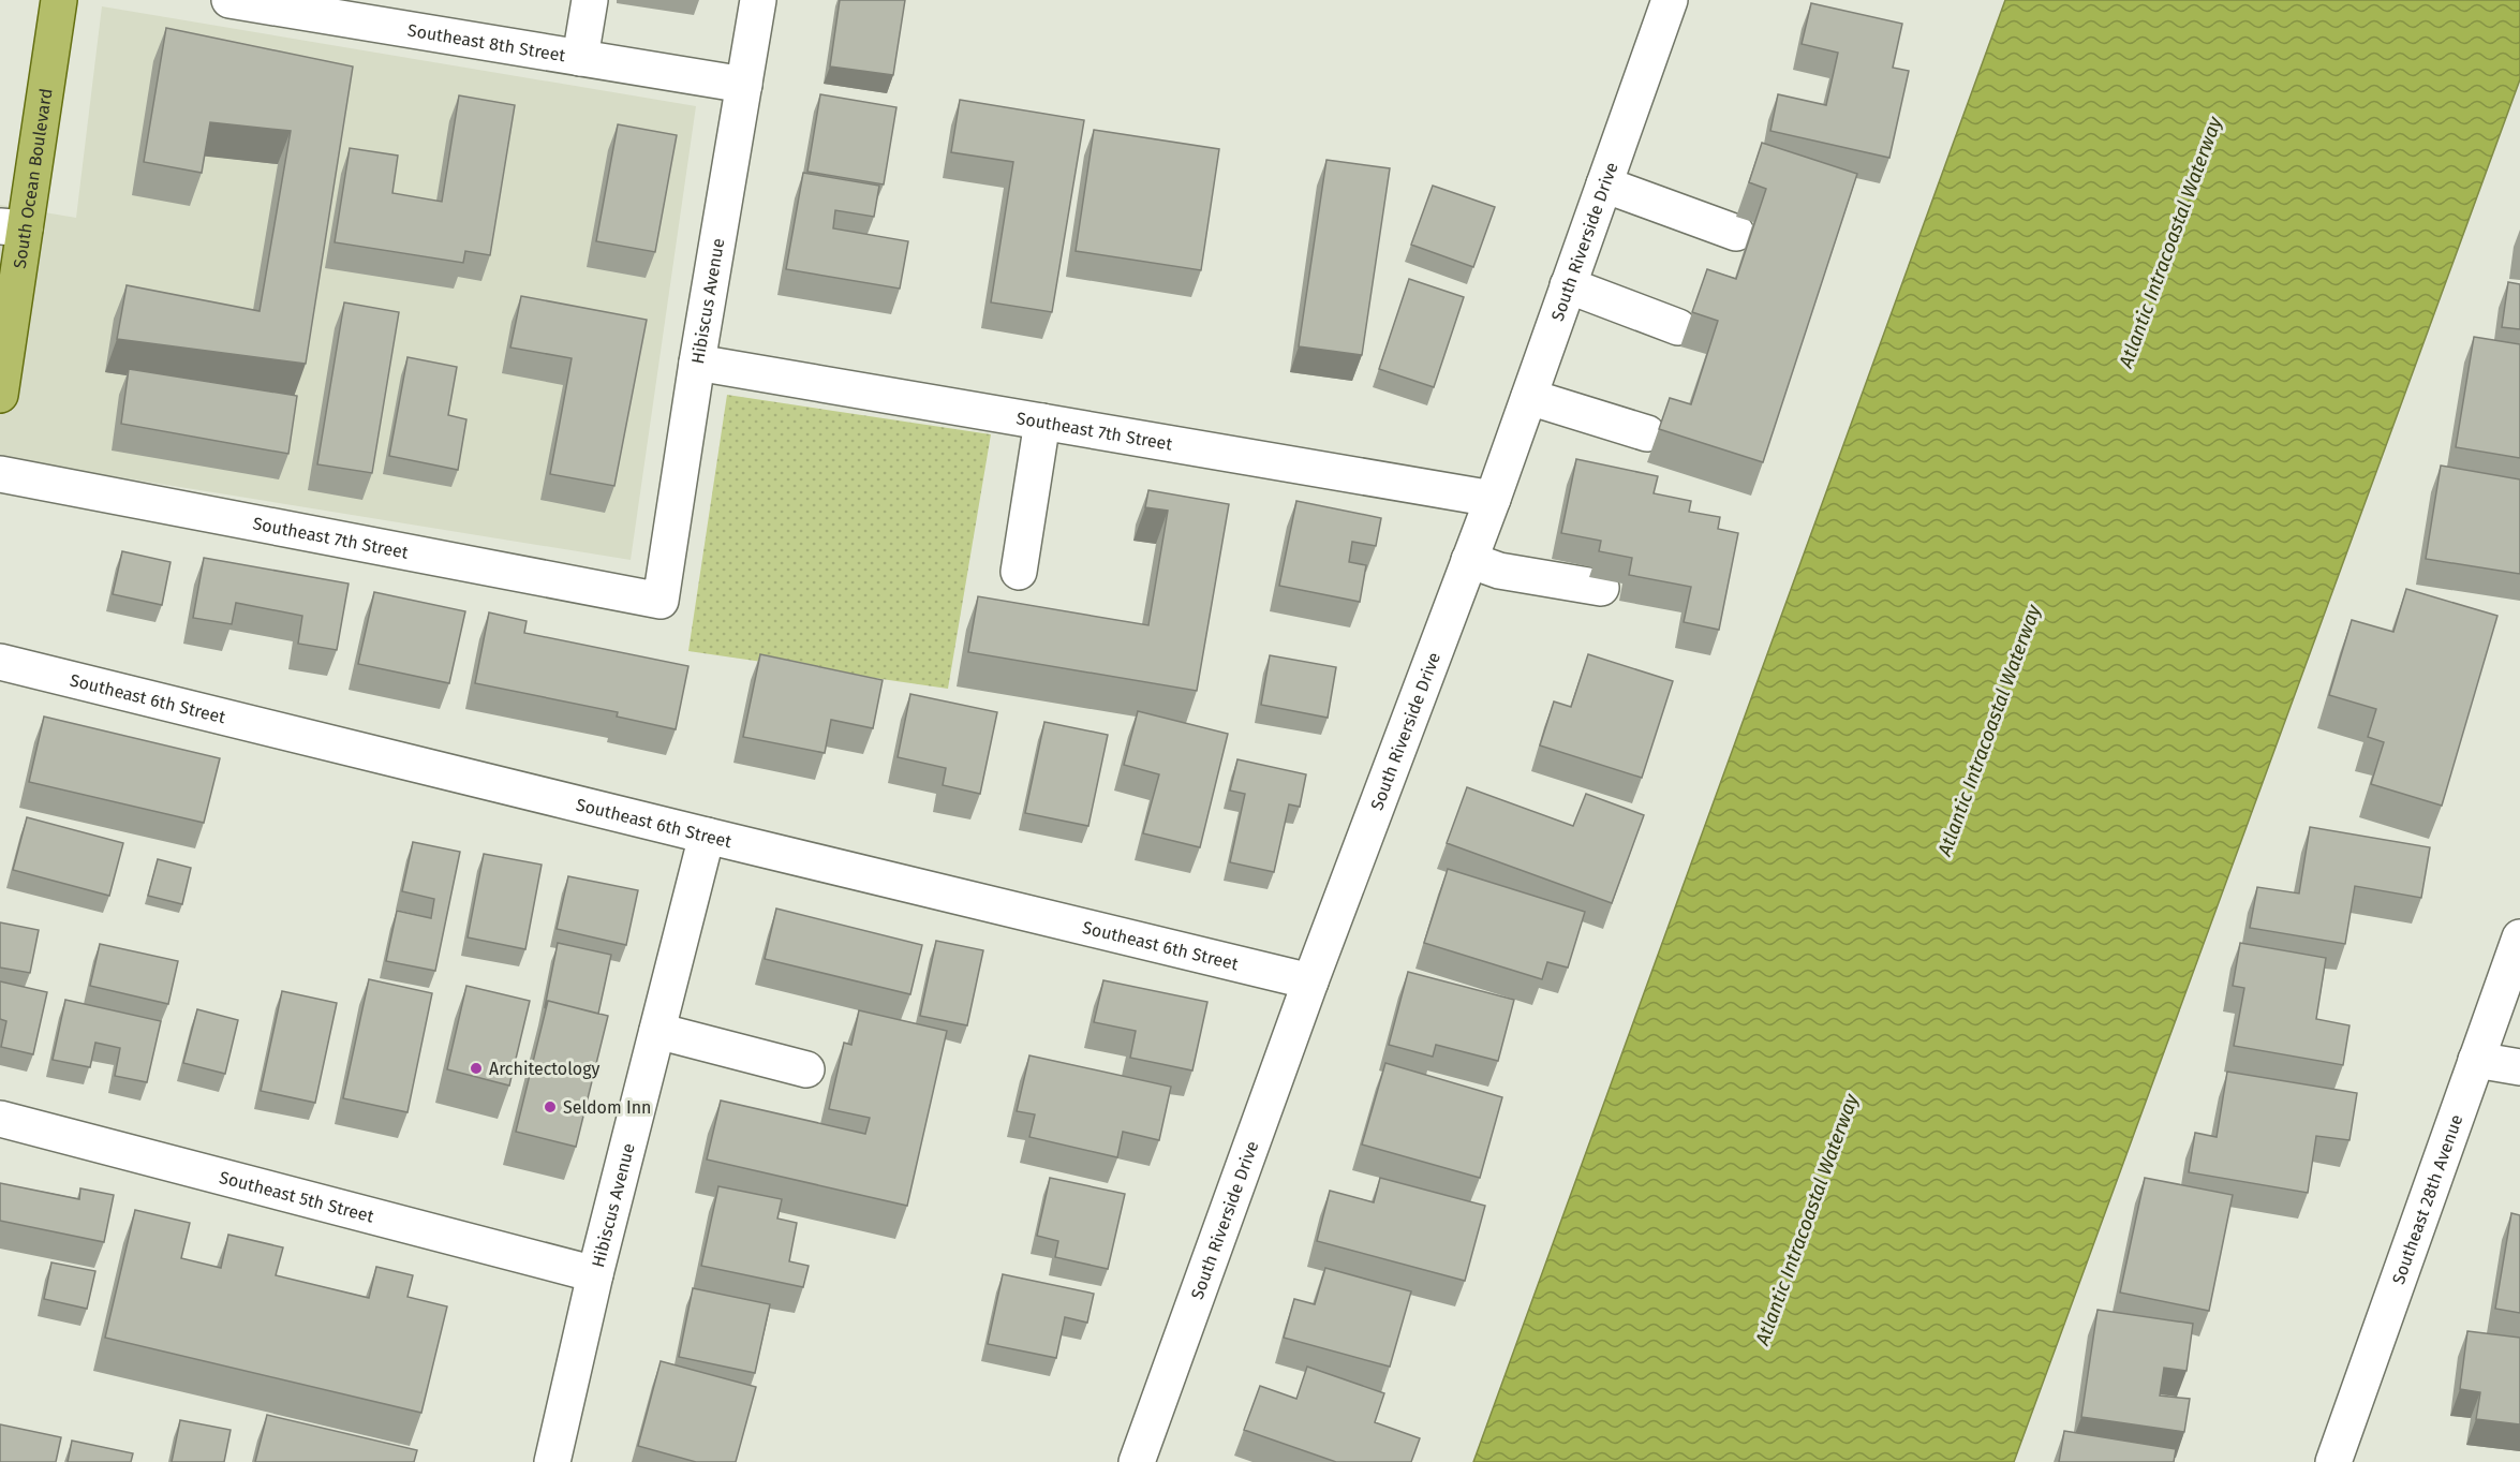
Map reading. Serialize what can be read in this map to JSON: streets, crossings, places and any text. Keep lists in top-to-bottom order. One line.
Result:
{"streets":{"main road":["South Ocean Boulevard"],"street":["Southeast 8th Street","South Riverside Drive","Hibiscus Avenue","Southeast 7th Street","Southeast 6th Street","Southeast 5th Street","Southeast 28th Avenue"]},"crossings":[["Southeast 8th Street","Hibiscus Avenue"],["South Riverside Drive","Southeast 7th Street"],["South Riverside Drive","Southeast 6th Street"],["Hibiscus Avenue","Southeast 7th Street"],["Hibiscus Avenue","Southeast 6th Street"],["Hibiscus Avenue","Southeast 5th Street"]],"water":["Atlantic Intracoastal Waterway"],"places":["Architectology","Seldom Inn"]}
